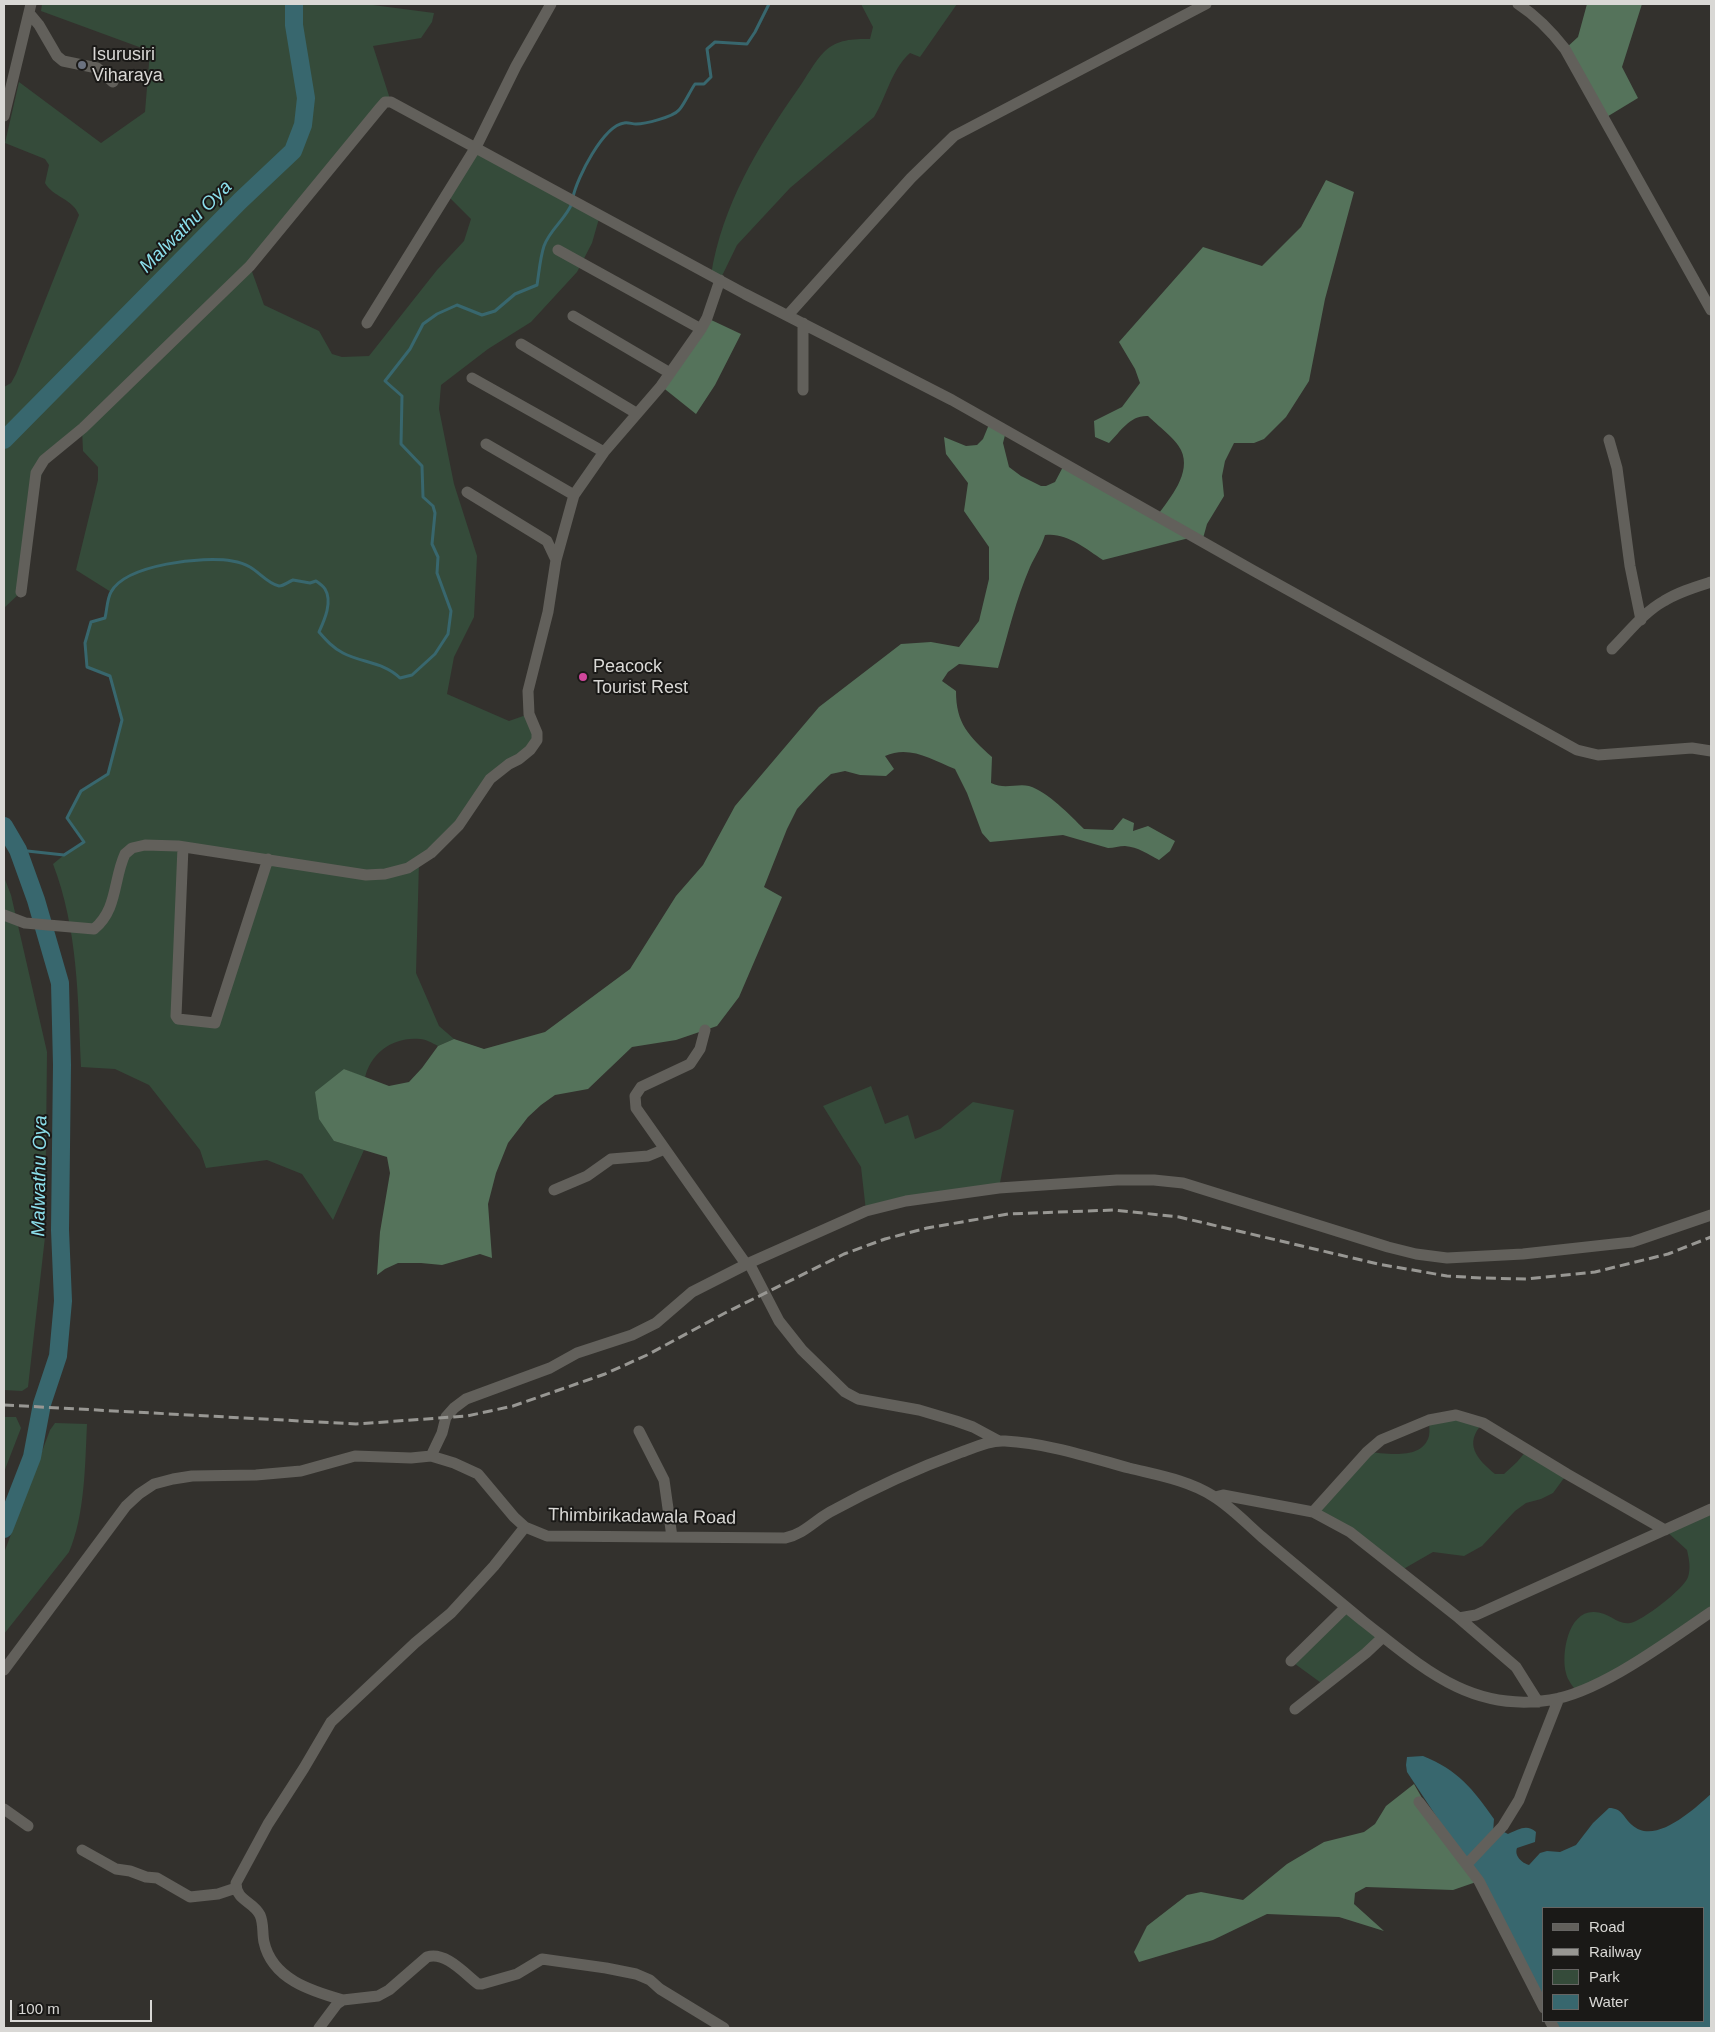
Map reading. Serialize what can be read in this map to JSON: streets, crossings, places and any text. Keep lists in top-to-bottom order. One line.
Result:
{"streets":{"street":["Thimbirikadawala Road"]},"water":["Malwathu Oya"],"places":["Isurusiri Viharaya","Peacock Tourist Rest"],"legend":["Road","Railway","Park","Water"],"scale_bar":"100 m"}
